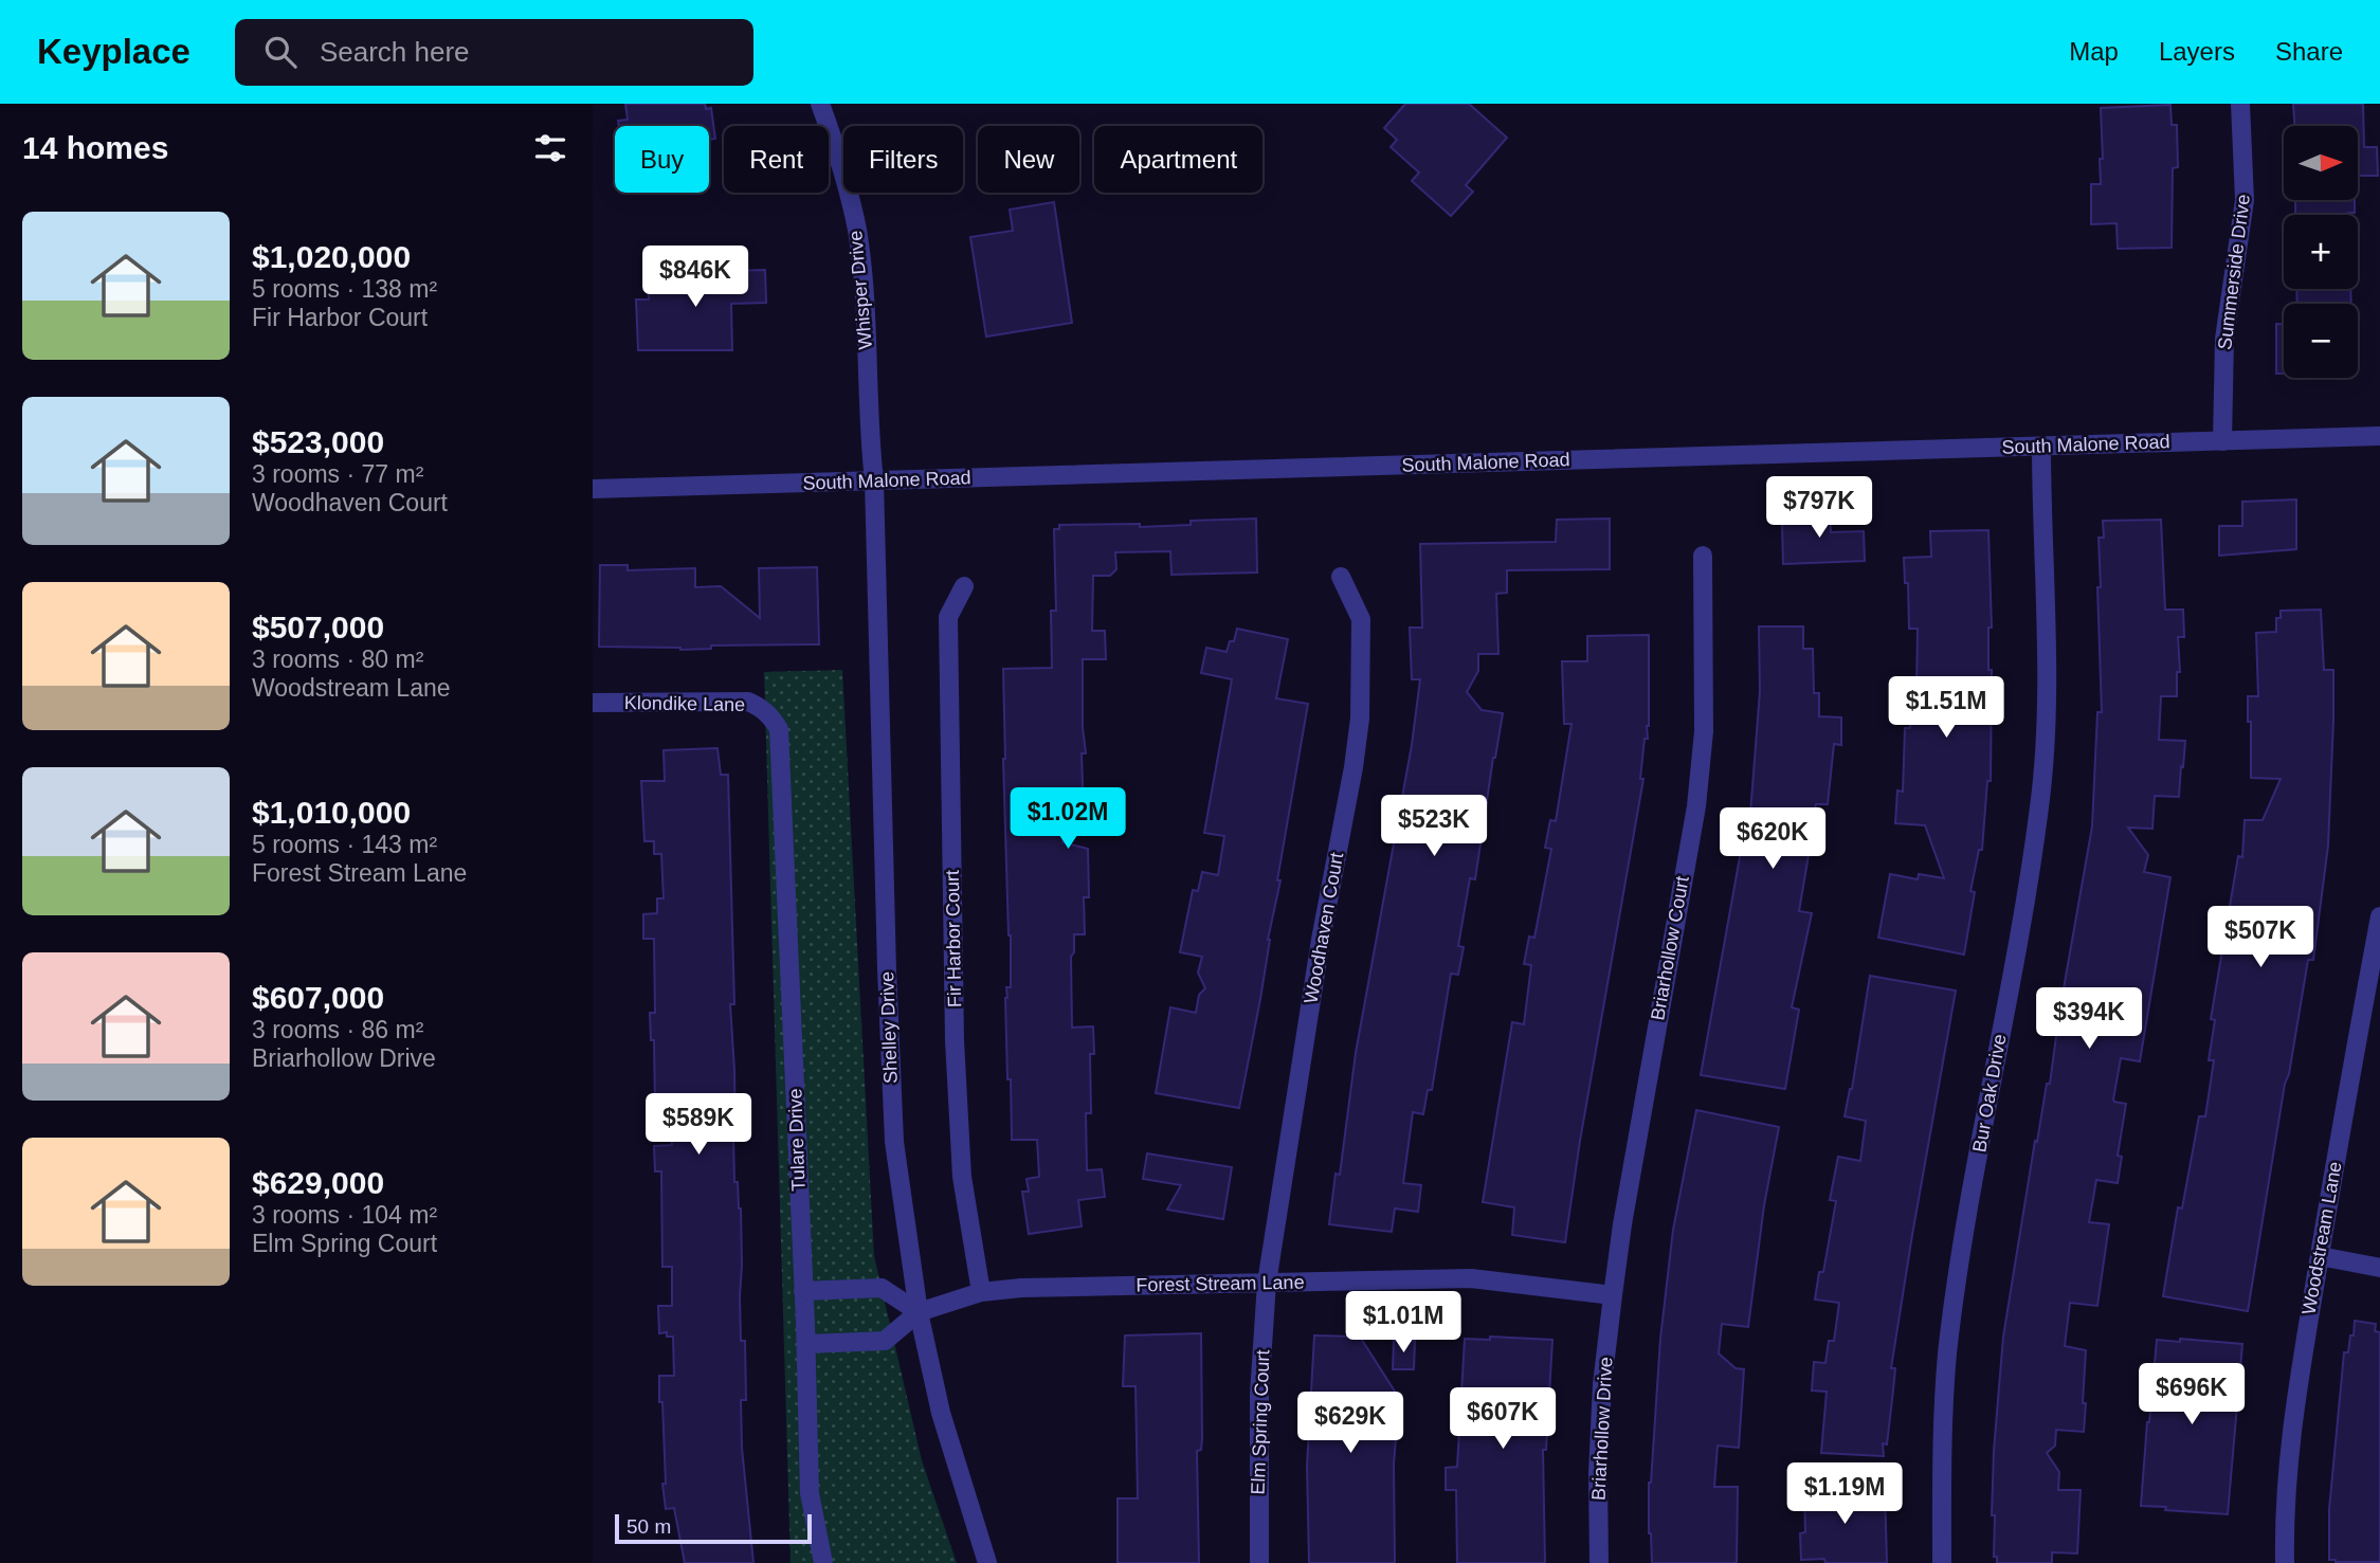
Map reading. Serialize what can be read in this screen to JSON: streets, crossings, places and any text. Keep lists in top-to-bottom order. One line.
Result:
{"streets":{"street":["Summerside Drive","Whisper Drive","South Malone Road","Klondike Lane","Woodhaven Court","Fir Harbor Court","Briarhollow Court","Shelley Drive","Bur Oak Drive","Tulare Drive","Woodstream Lane","Forest Stream Lane","Elm Spring Court","Briarhollow Drive"]},"crossings":[["Summerside Drive","South Malone Road"],["Whisper Drive","South Malone Road"],["Whisper Drive","Shelley Drive"],["South Malone Road","Shelley Drive"],["South Malone Road","Bur Oak Drive"],["Klondike Lane","Tulare Drive"],["Woodhaven Court","Forest Stream Lane"],["Woodhaven Court","Elm Spring Court"],["Fir Harbor Court","Forest Stream Lane"],["Briarhollow Court","Forest Stream Lane"],["Briarhollow Court","Briarhollow Drive"],["Shelley Drive","Forest Stream Lane"],["Tulare Drive","Forest Stream Lane"],["Forest Stream Lane","Elm Spring Court"],["Forest Stream Lane","Briarhollow Drive"]],"scale_bar":"50 m","north":"right","page":{"header":"Keyplace","search":"Search here","nav":["Map","Layers","Share"],"heading":"14 homes","map_buttons":["+","−"],"chip":["Buy","Rent","Filters","New","Apartment"],"list":[{"name":"$1,020,000","note":"5 rooms · 138 m² · Fir Harbor Court"},{"name":"$523,000","note":"3 rooms · 77 m² · Woodhaven Court"},{"name":"$507,000","note":"3 rooms · 80 m² · Woodstream Lane"},{"name":"$1,010,000","note":"5 rooms · 143 m² · Forest Stream Lane"},{"name":"$607,000","note":"3 rooms · 86 m² · Briarhollow Drive"},{"name":"$629,000","note":"3 rooms · 104 m² · Elm Spring Court"}],"price":["$846K","$797K","$1.51M","$1.02M","$523K","$620K","$507K","$394K","$589K","$1.01M","$696K","$607K","$629K","$1.19M"],"scale":"50 m"}}
